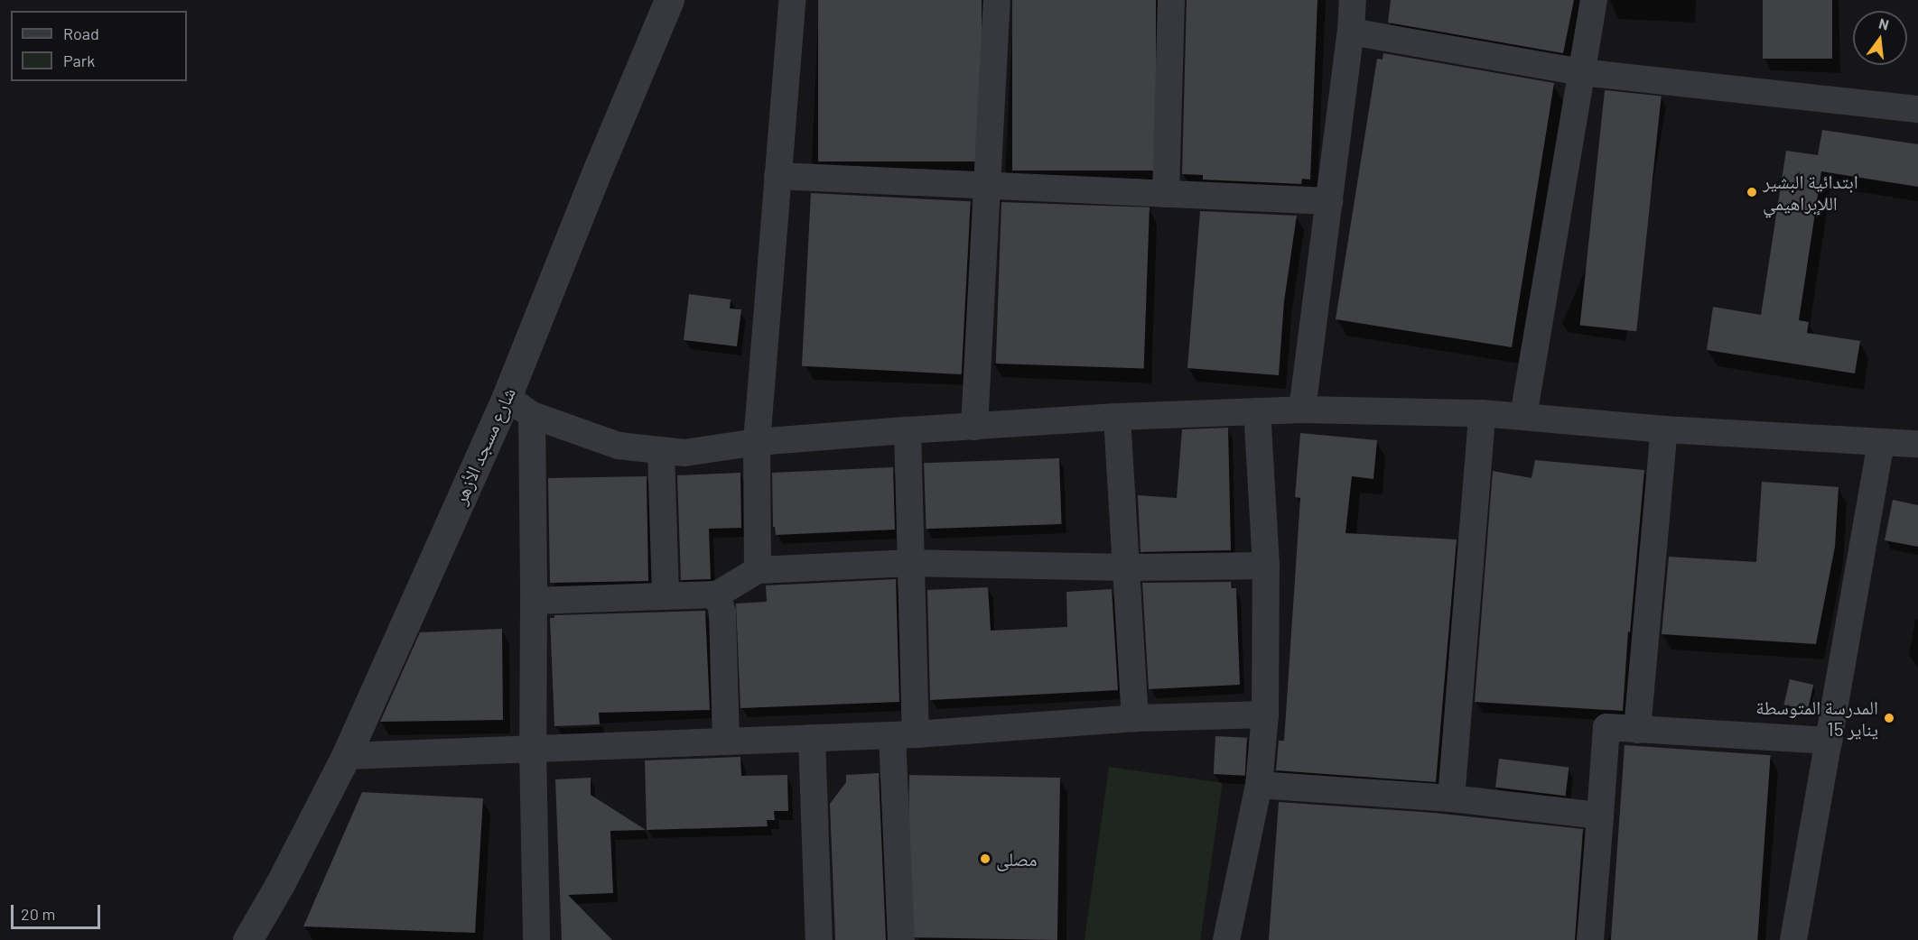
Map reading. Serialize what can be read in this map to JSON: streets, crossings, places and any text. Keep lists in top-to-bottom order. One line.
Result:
{"streets":{"street":["شارع مسجد الأزهر"]},"places":["ابتدائية البشير اللإبراهيمي","المدرسة المتوسطة 15 يناير","مصلى"],"legend":["Road","Park"],"scale_bar":"20 m","north":"top"}
